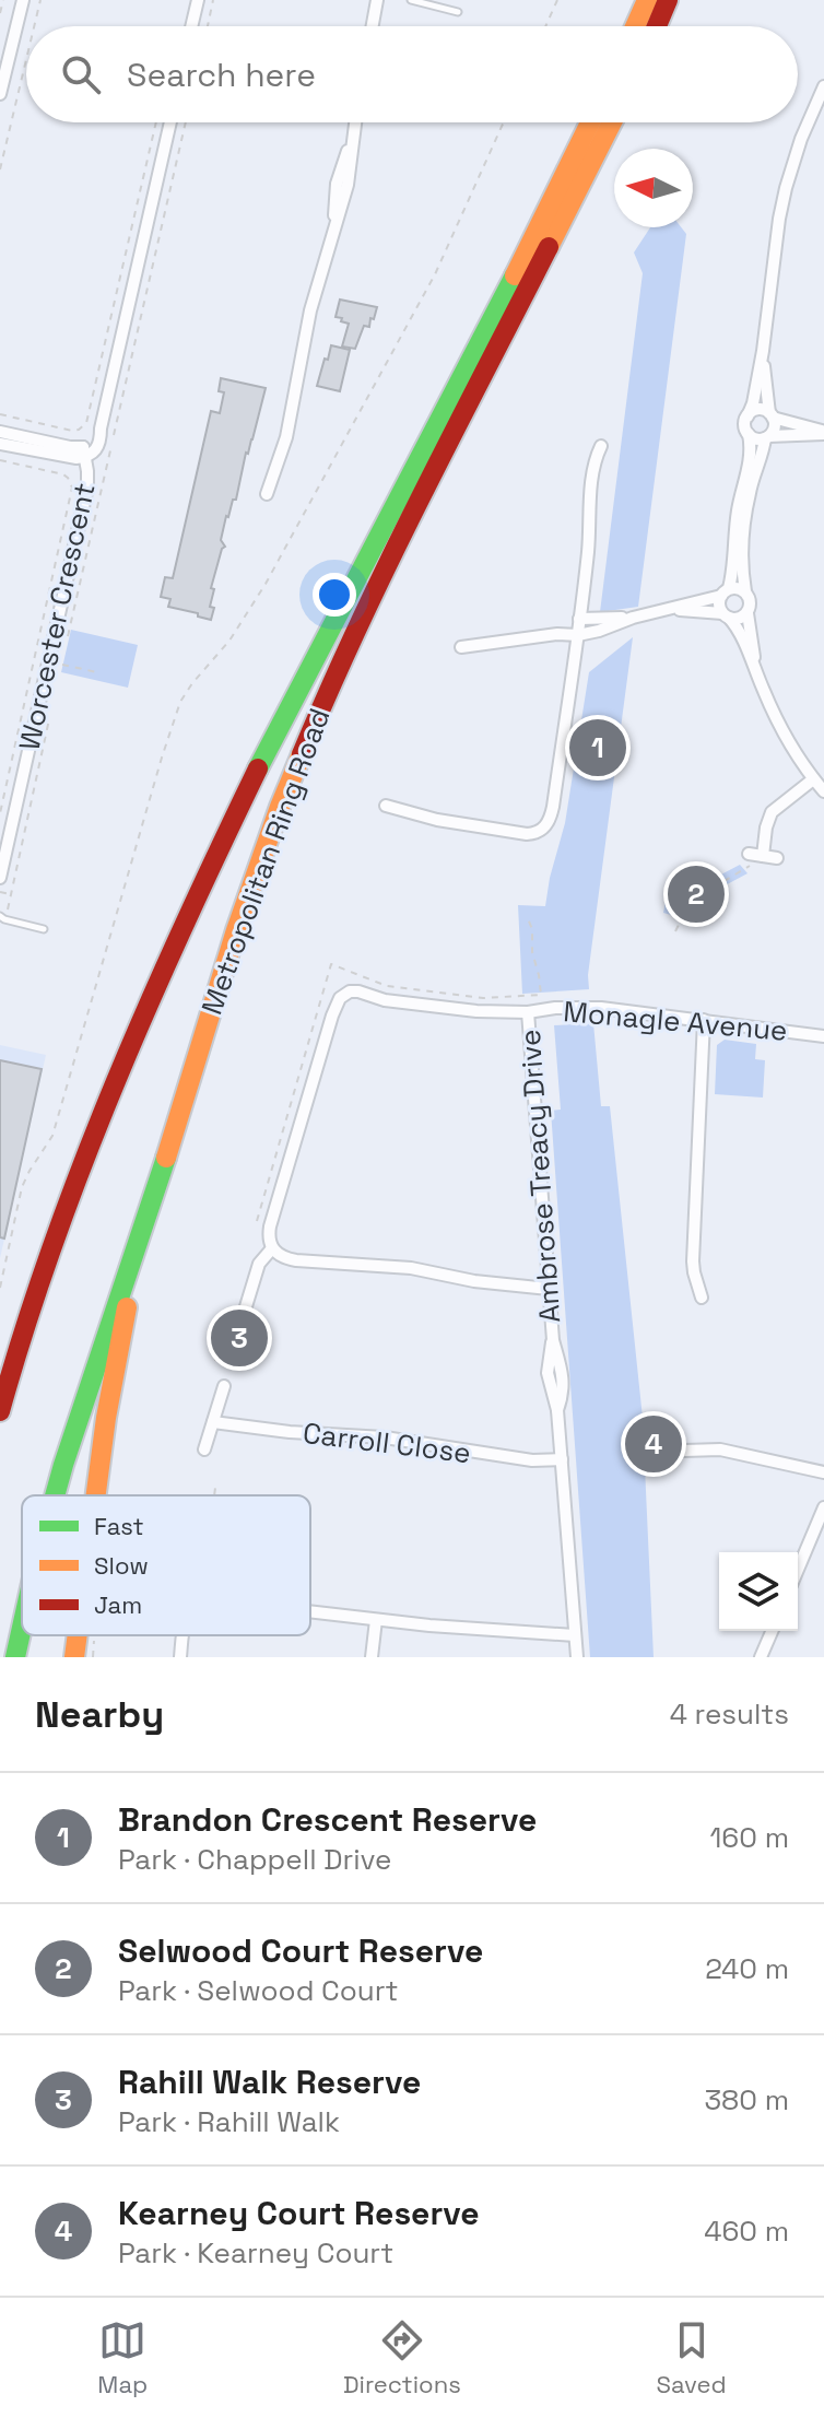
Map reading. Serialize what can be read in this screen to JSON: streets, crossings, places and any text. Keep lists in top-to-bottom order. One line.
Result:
{"streets":{"highway":["Metropolitan Ring Road"],"street":["Worcester Crescent","Monagle Avenue","Ambrose Treacy Drive","Carroll Close"]},"crossings":[["Monagle Avenue","Ambrose Treacy Drive"],["Ambrose Treacy Drive","Carroll Close"]],"legend":["Fast","Slow","Jam"],"north":"left","page":{"search":"Search here","pins":["1","2","3","4"],"heading":["Nearby","4 results"],"list":[{"mark":"1","name":"Brandon Crescent Reserve","note":"Park · Chappell Drive","value":"160 m"},{"mark":"2","name":"Selwood Court Reserve","note":"Park · Selwood Court","value":"240 m"},{"mark":"3","name":"Rahill Walk Reserve","note":"Park · Rahill Walk","value":"380 m"},{"mark":"4","name":"Kearney Court Reserve","note":"Park · Kearney Court","value":"460 m"}],"nav":["Map","Directions","Saved"]}}
